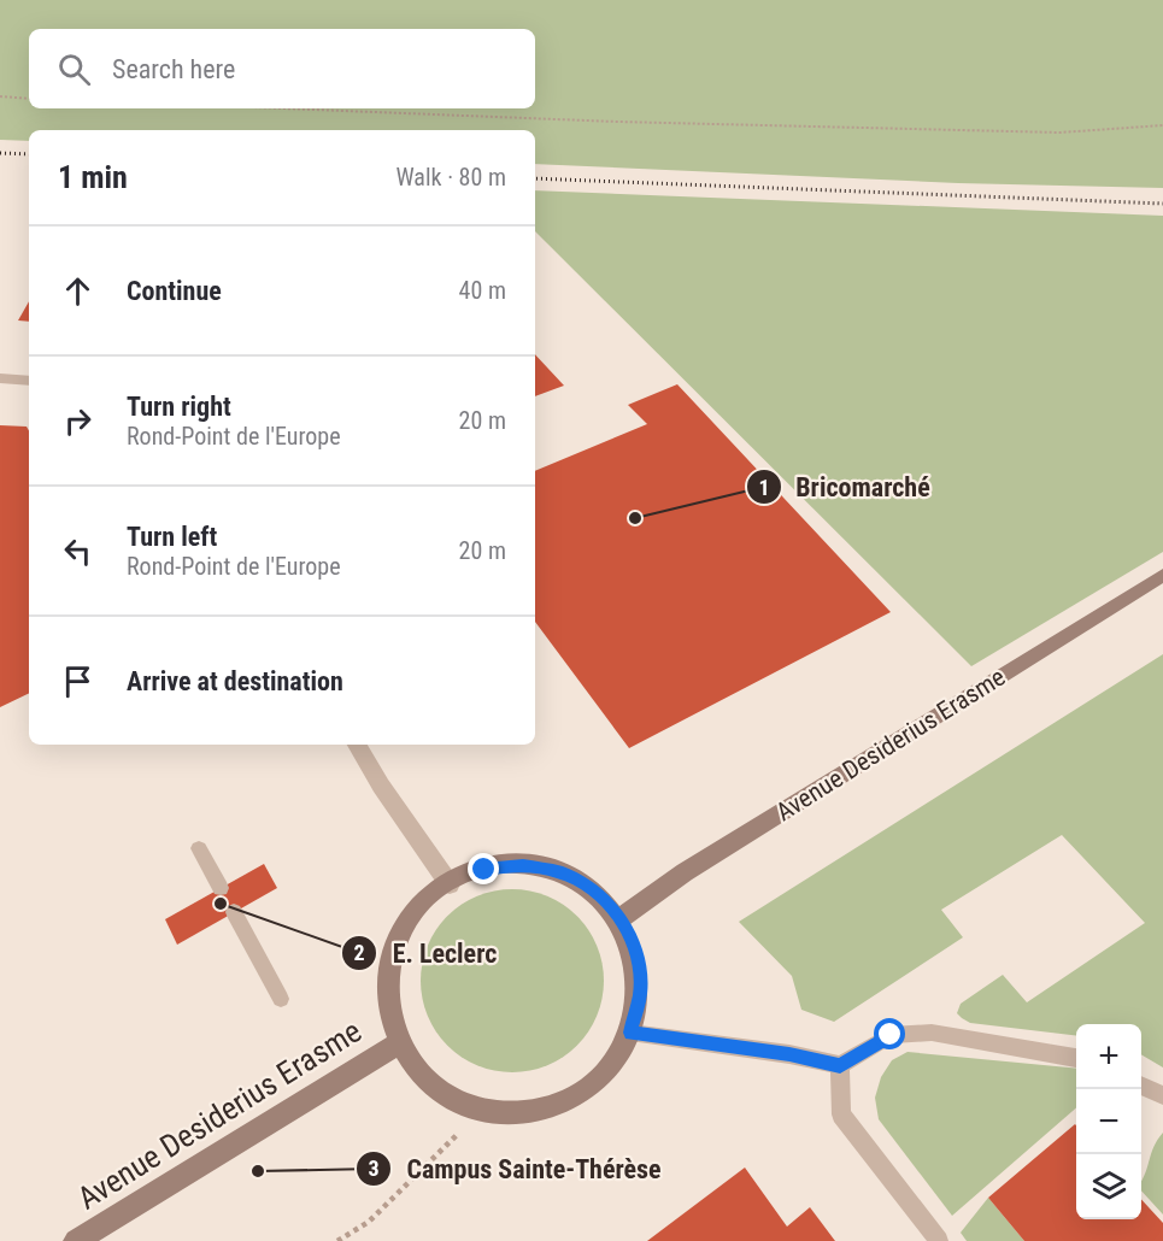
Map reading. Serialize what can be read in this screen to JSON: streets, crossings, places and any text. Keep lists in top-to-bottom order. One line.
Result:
{"streets":{"main road":["Avenue Desiderius Erasme"]},"places":["Bricomarché","E. Leclerc","Campus Sainte-Thérèse"],"page":{"search":"Search here","heading":["1 min","Walk · 80 m"],"list":[["Continue","40 m"],["Turn right","Rond-Point de l'Europe","20 m"],["Turn left","Rond-Point de l'Europe","20 m"],"Arrive at destination"],"map_buttons":["+","−"]}}
